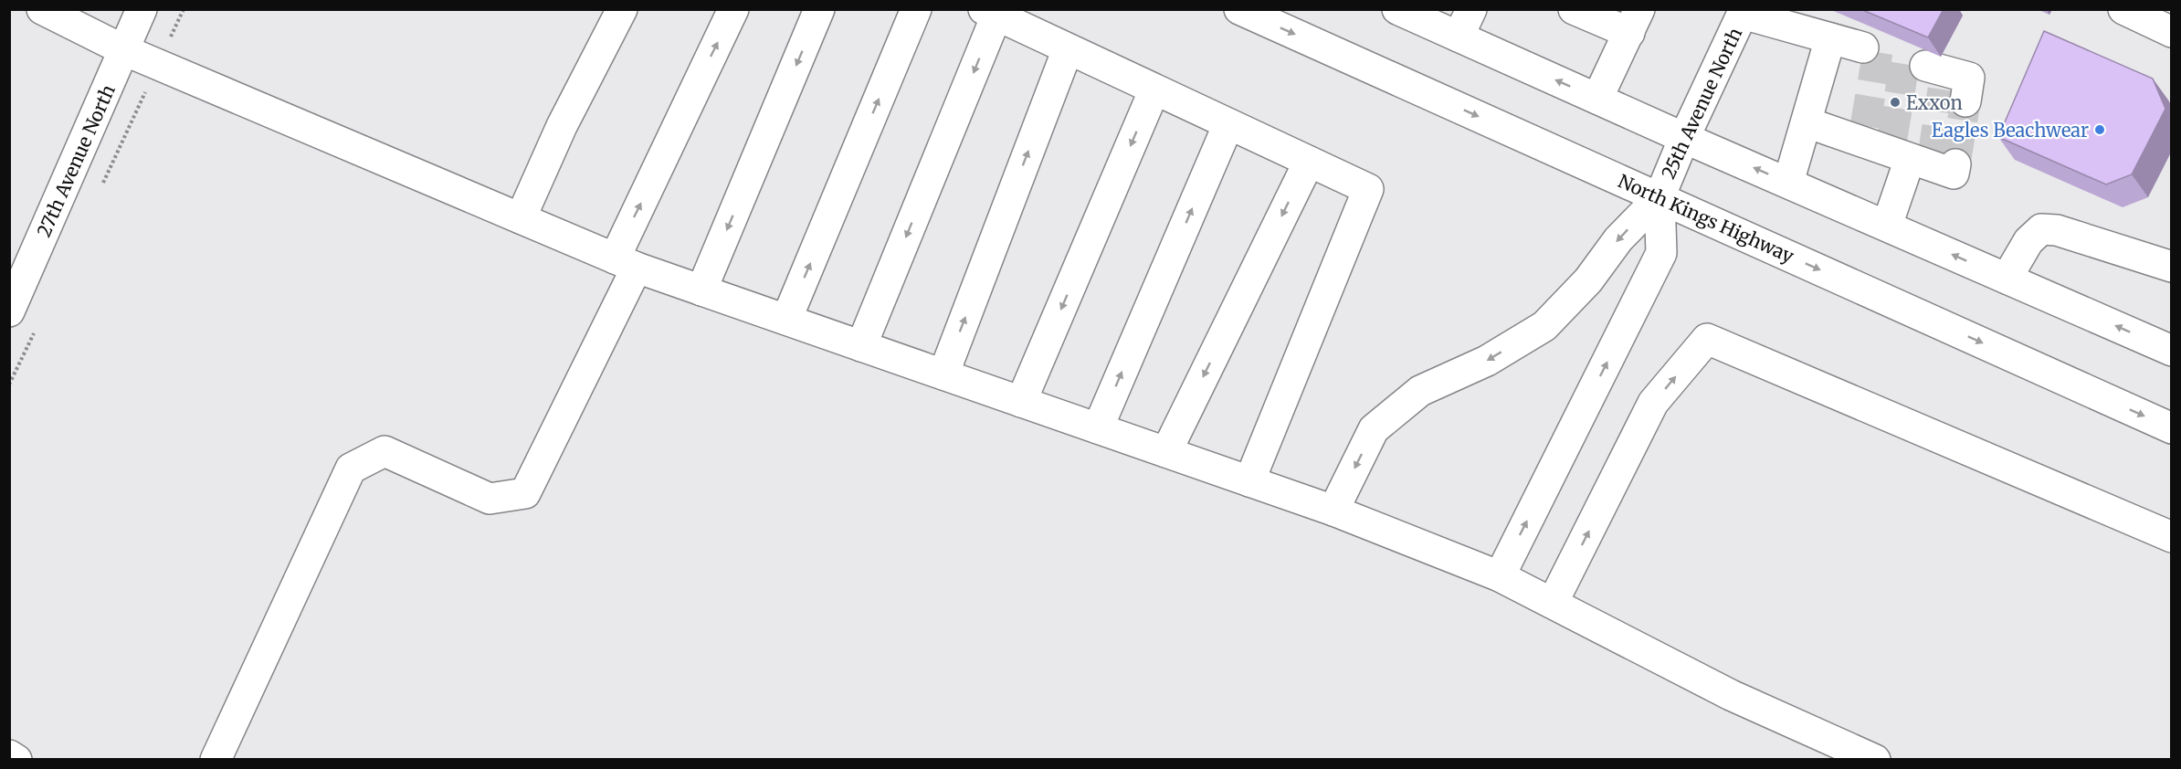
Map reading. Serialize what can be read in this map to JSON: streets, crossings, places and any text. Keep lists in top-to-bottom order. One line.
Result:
{"streets":{"main road":["25th Avenue North","27th Avenue North","North Kings Highway"]},"crossings":[["25th Avenue North","North Kings Highway"]],"places":["Exxon","Eagles Beachwear"]}
